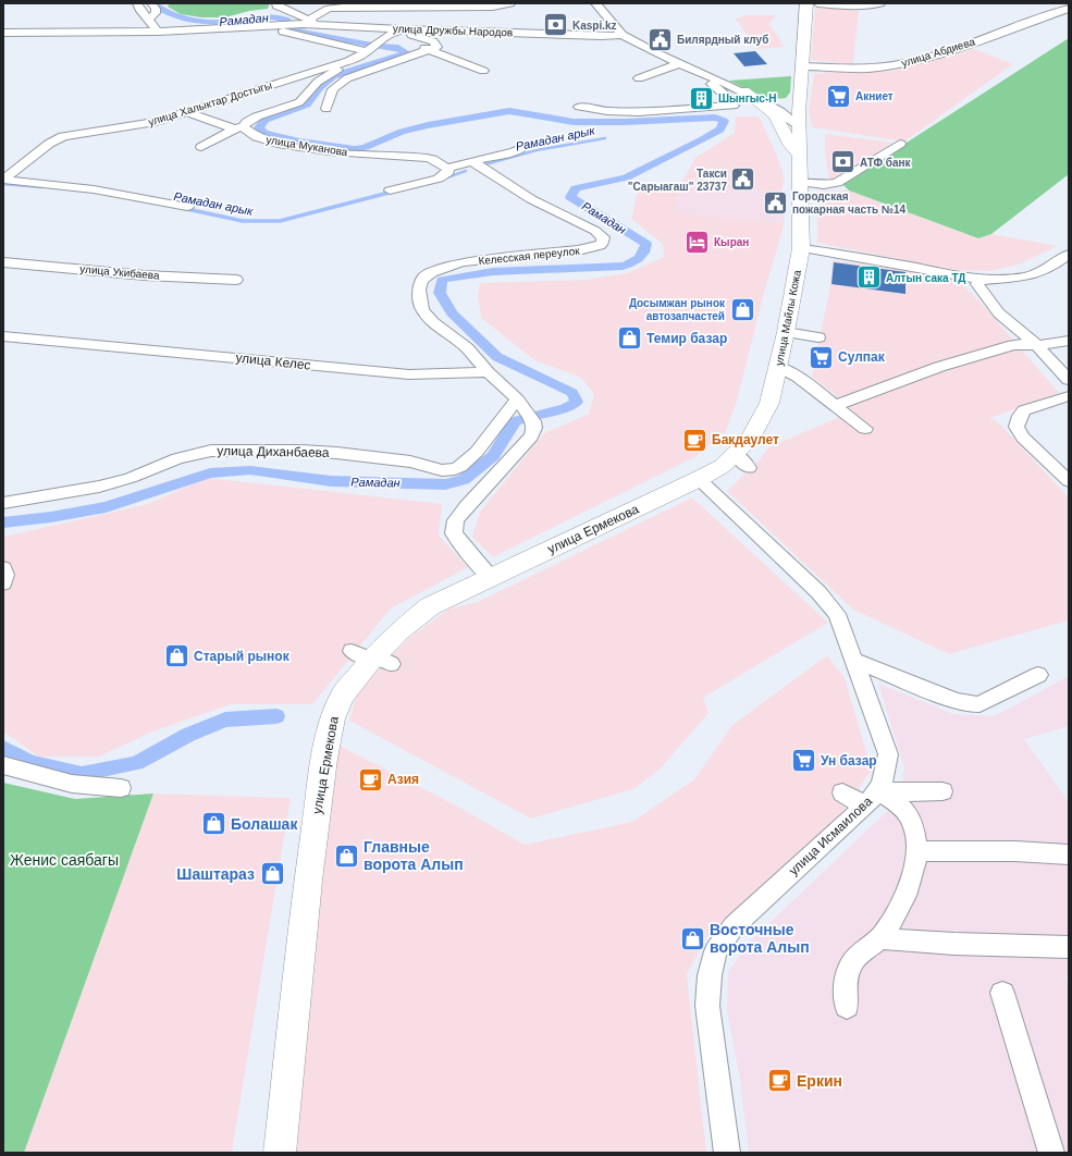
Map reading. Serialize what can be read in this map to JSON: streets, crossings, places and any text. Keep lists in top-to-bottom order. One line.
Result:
{"streets":{"main road":["улица Майлы Кожа","улица Ермекова"],"street":["улица Дружбы Народов","улица Абдиева","улица Халыктар Достыгы","улица Муканова","Келесская переулок","улица Укибаева","улица Келес","улица Диханбаева","улица Исмаилова"]},"crossings":[["улица Дружбы Народов","улица Халыктар Достыгы"],["улица Абдиева","улица Майлы Кожа"],["улица Халыктар Достыгы","улица Муканова"],["Келесская переулок","улица Келес"],["улица Майлы Кожа","улица Ермекова"],["улица Майлы Кожа","улица Исмаилова"],["улица Ермекова","улица Исмаилова"]],"water":["Рамадан","Рамадан арык"],"parks":["Женис саябагы"],"places":{"bank":["Kaspi.kz","АТФ банк"],"public building":["Билярдный клуб","Такси \"Сарыагаш\" 23737","Городская пожарная часть №14"],"supermarket":["Акниет","Сулпак","Ун базар"],"building":["Шынгыс-Н","Алтын сака ТД"],"hotel":["Кыран"],"shop":["Досымжан рынок автозапчастей","Темир базар","Старый рынок","Болашак","Главные ворота Алып","Шаштараз","Восточные ворота Алып"],"cafe":["Бакдаулет","Азия","Еркин"]}}
